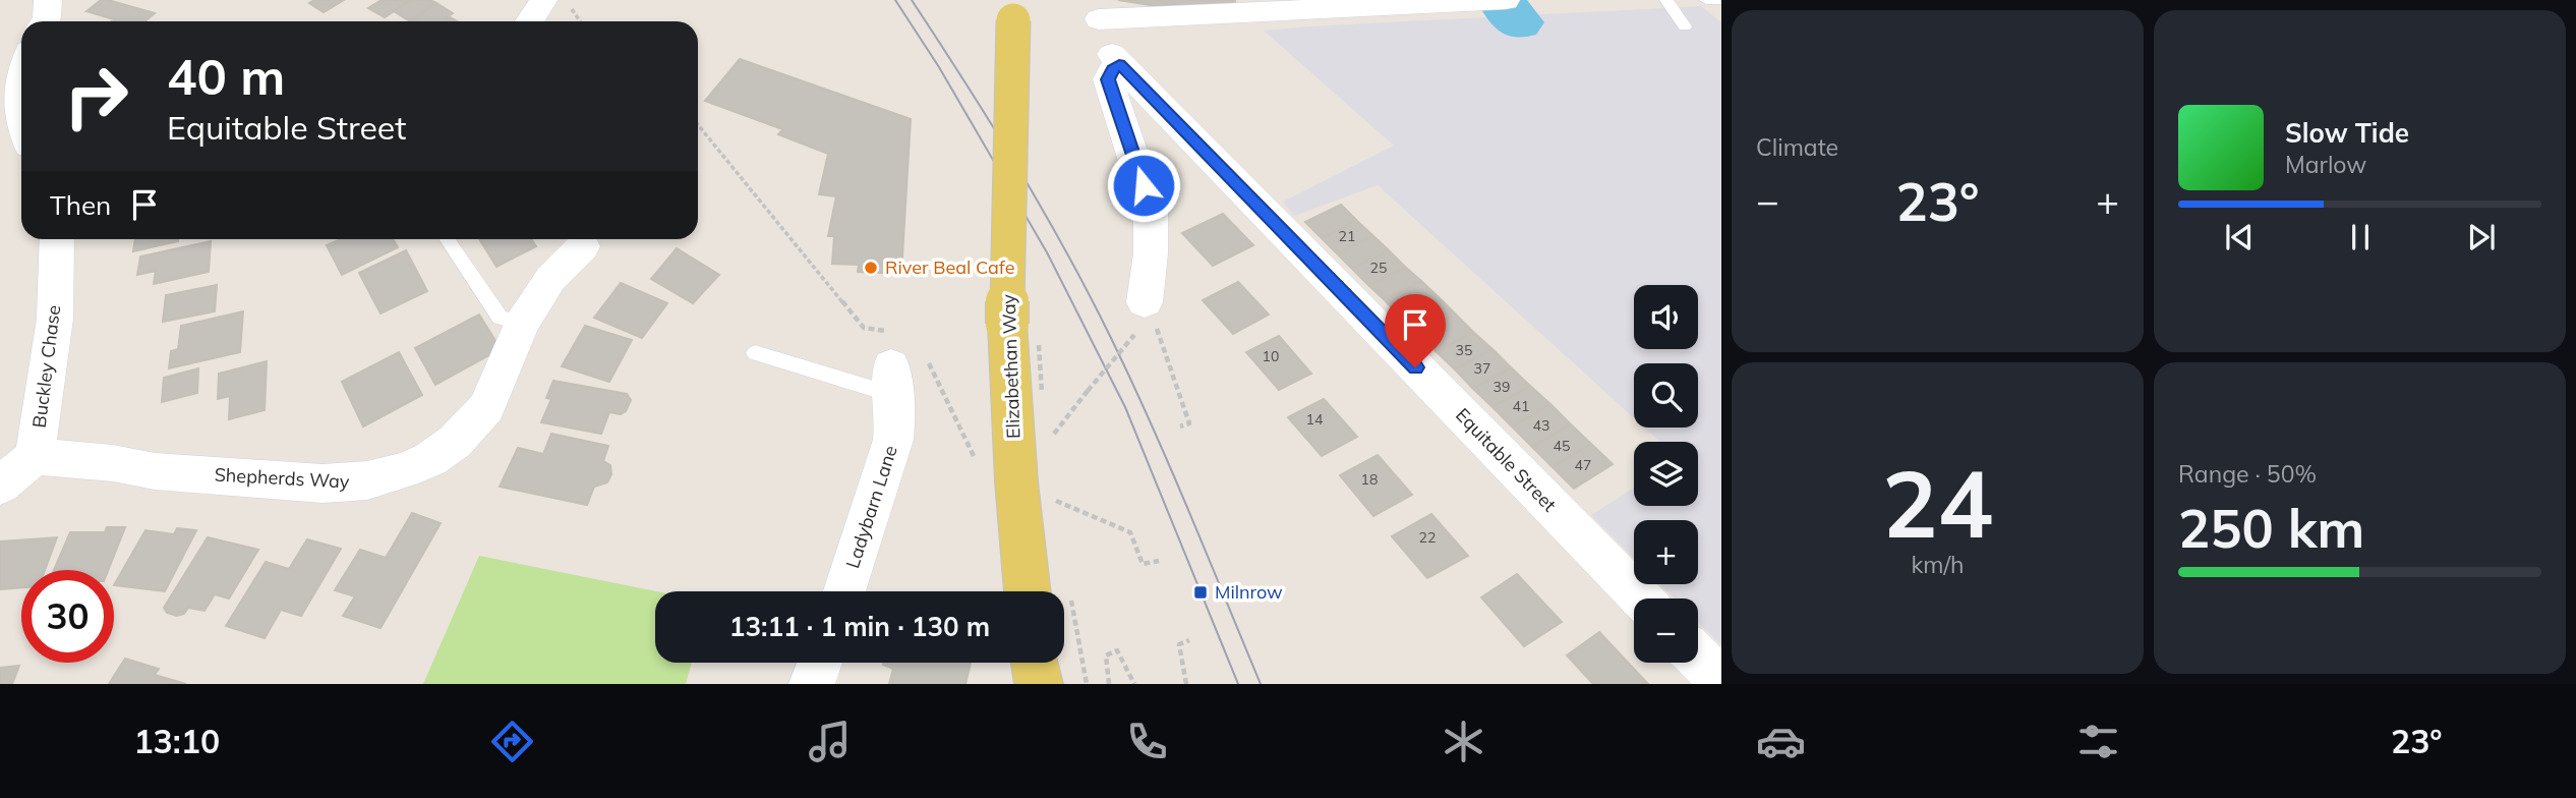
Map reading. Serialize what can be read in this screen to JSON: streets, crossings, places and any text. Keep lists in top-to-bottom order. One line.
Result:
{"streets":{"main road":["Elizabethan Way"],"street":["Buckley Chase","Equitable Street","Shepherds Way","Ladybarn Lane"]},"crossings":[["Buckley Chase","Shepherds Way"]],"places":{"other":["River Beal Cafe"],"transit":["Milnrow"]},"house_numbers":["21","25","35","10","37","39","41","14","43","45","47","18","22"],"page":{"tile":["Climate",["24","km/h"],["Range · 50%","250 km"]],"turn":["40 m","Equitable Street"],"song":["Slow Tide","Marlow"],"then":"Then","heat":["−","23°","+"],"map_buttons":["+","−"],"limit":"30","trip":"13:11 · 1 min · 130 m","tabs":["13:10","23°"]}}
